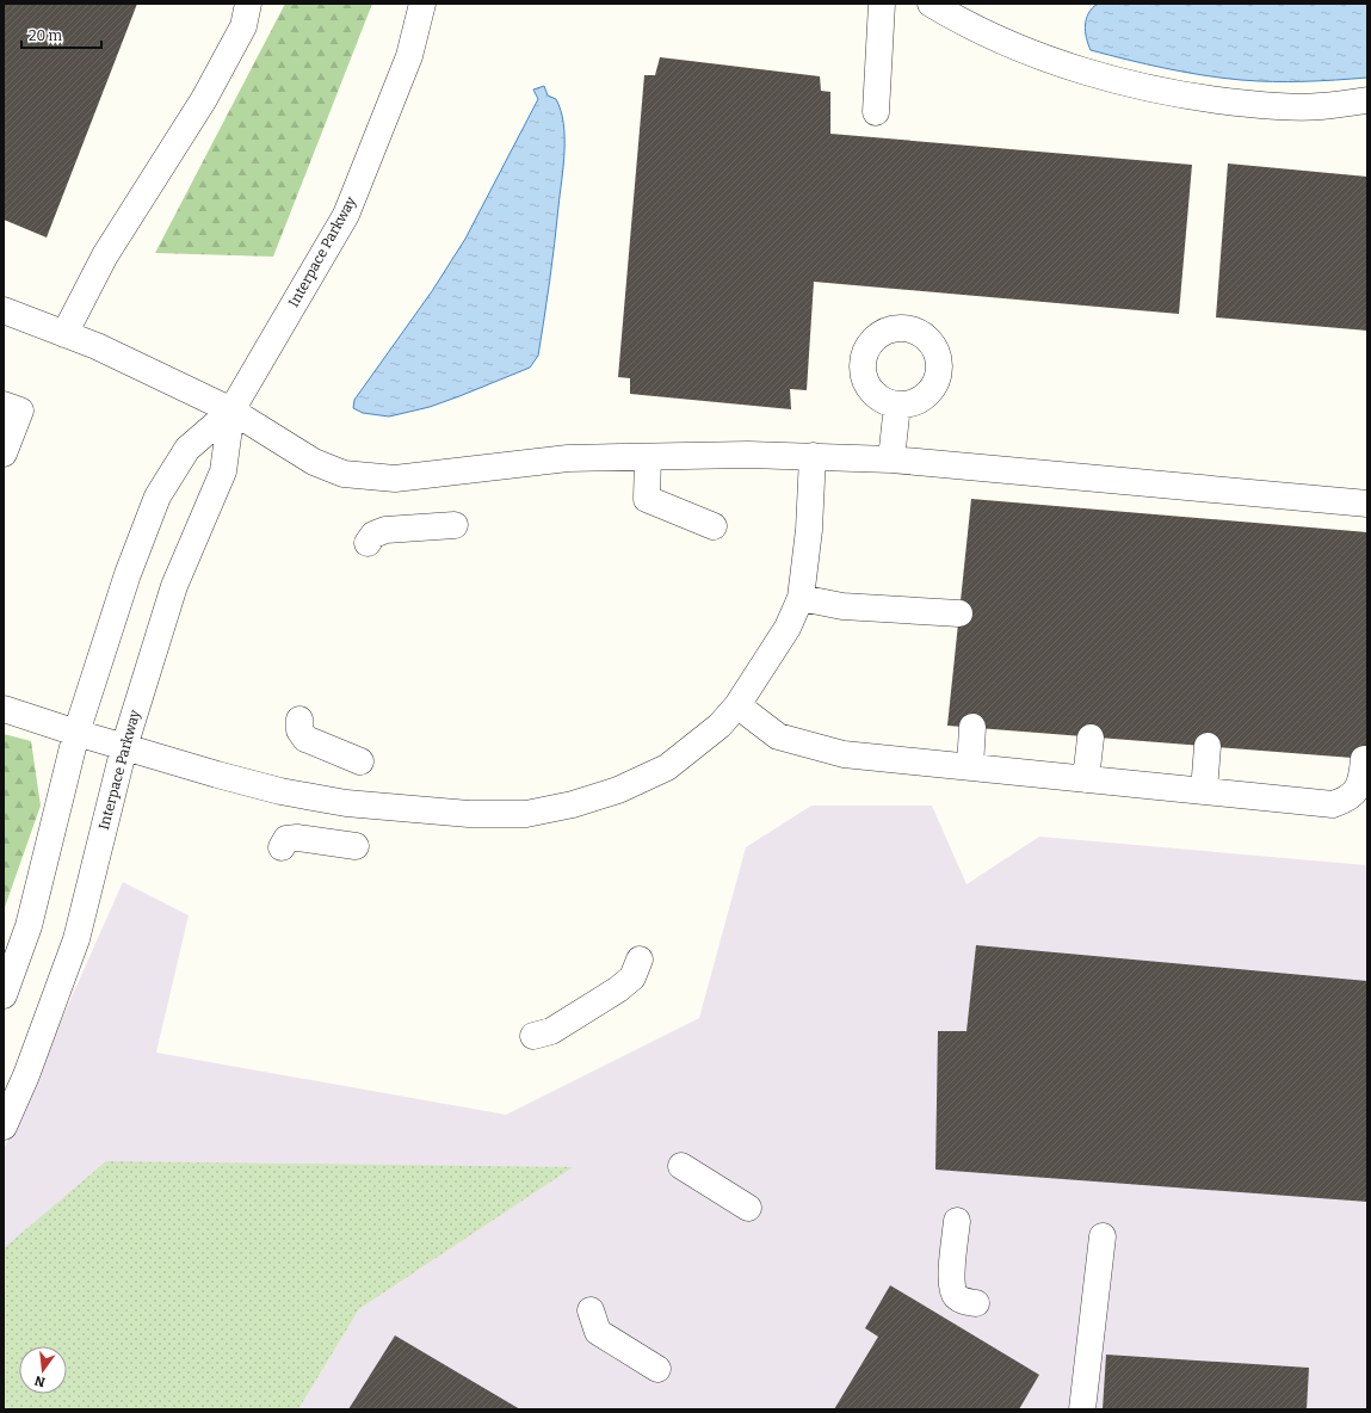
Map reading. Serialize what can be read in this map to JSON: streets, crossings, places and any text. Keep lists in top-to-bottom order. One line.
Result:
{"streets":{"street":["Interpace Parkway"]},"scale_bar":"20 m","north":"bottom"}
